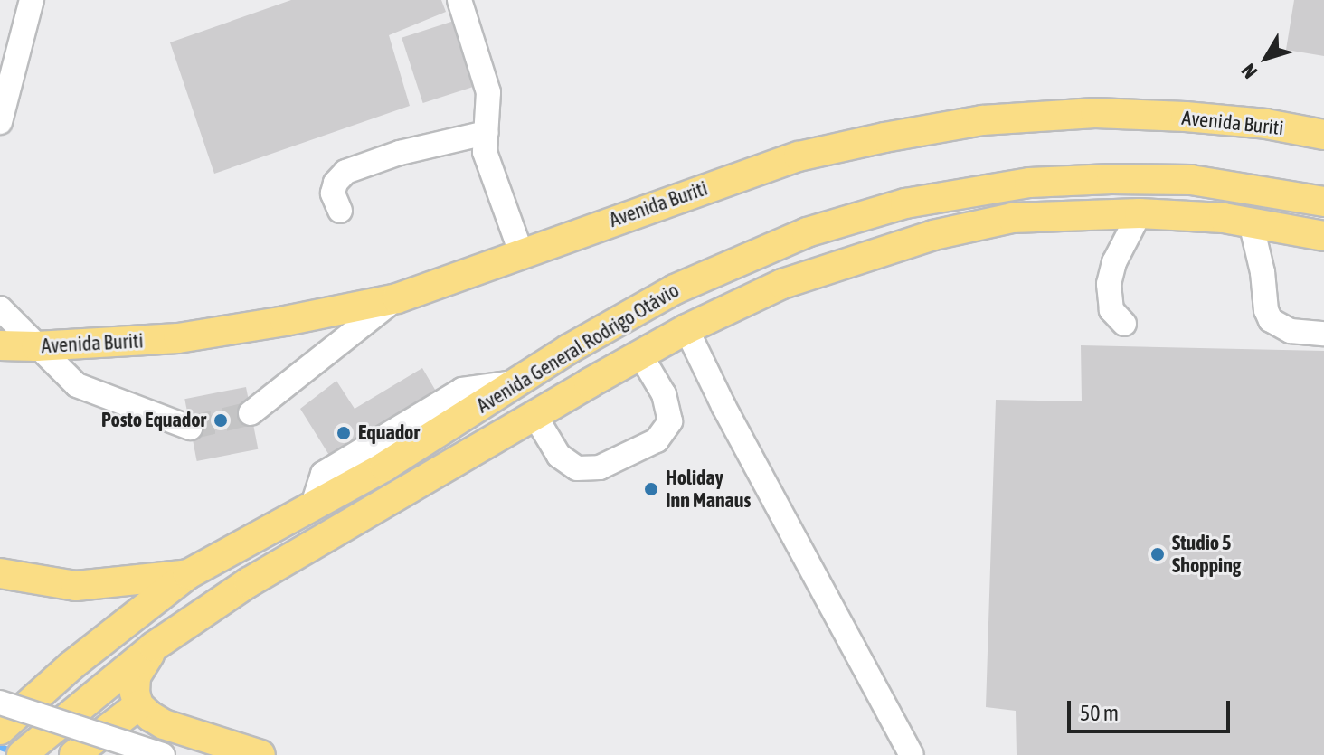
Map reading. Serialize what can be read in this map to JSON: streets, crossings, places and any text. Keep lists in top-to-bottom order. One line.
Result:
{"streets":{"main road":["Avenida Buriti","Avenida General Rodrigo Otávio"]},"places":["Posto Equador","Equador","Holiday Inn Manaus","Studio 5 Shopping"],"scale_bar":"50 m","north":"bottom left"}
